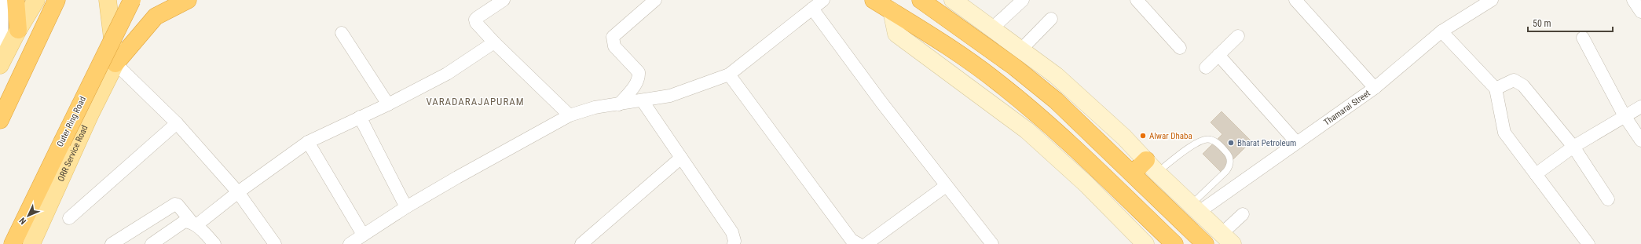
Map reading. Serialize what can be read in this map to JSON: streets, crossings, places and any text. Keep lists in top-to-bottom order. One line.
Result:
{"streets":{"highway":["Outer Ring Road"],"main road":["ORR Service Road"],"street":["Thamarai Street"]},"districts":["VARADARAJAPURAM"],"places":["Alwar Dhaba","Bharat Petroleum"],"scale_bar":"50 m","north":"bottom left"}
